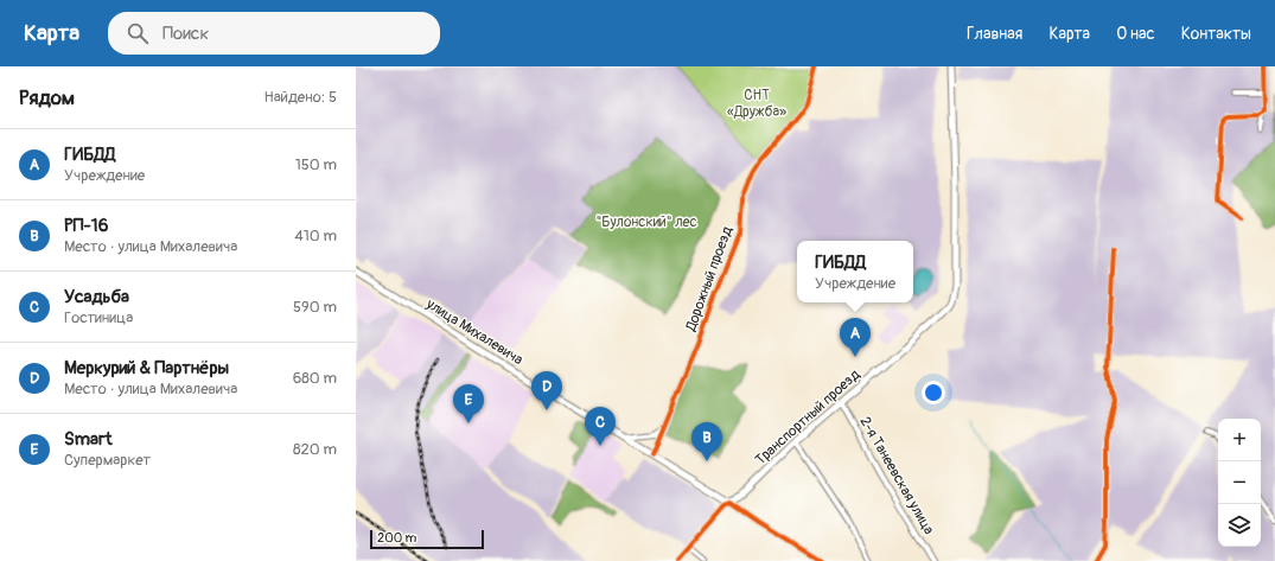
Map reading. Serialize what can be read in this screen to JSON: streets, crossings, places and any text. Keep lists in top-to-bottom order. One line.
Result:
{"streets":{"main road":["улица Михалевича","Транспортный проезд"],"street":["Дорожный проезд","2-я Танеевская улица"]},"crossings":[["Дорожный проезд","улица Михалевича"],["улица Михалевича","Транспортный проезд"],["Транспортный проезд","2-я Танеевская улица"]],"parks":["СНТ «Дружба»","\"Булонский\" лес"],"scale_bar":"200 m","page":{"header":"Карта","search":"Поиск","nav":["Главная","Карта","О нас","Контакты"],"heading":["Рядом","Найдено: 5"],"list":[{"mark":"A","name":"ГИБДД","note":"Учреждение","value":"150 m"},{"mark":"B","name":"РП-16","note":"Место · улица Михалевича","value":"410 m"},{"mark":"C","name":"Усадьба","note":"Гостиница","value":"590 m"},{"mark":"D","name":"Меркурий & Партнёры","note":"Место · улица Михалевича","value":"680 m"},{"mark":"E","name":"Smart","note":"Супермаркет","value":"820 m"}],"popup":["ГИБДД","Учреждение"],"pins":["A","D","E","C","B"],"map_buttons":["+","−"],"scale":"200 m"}}
